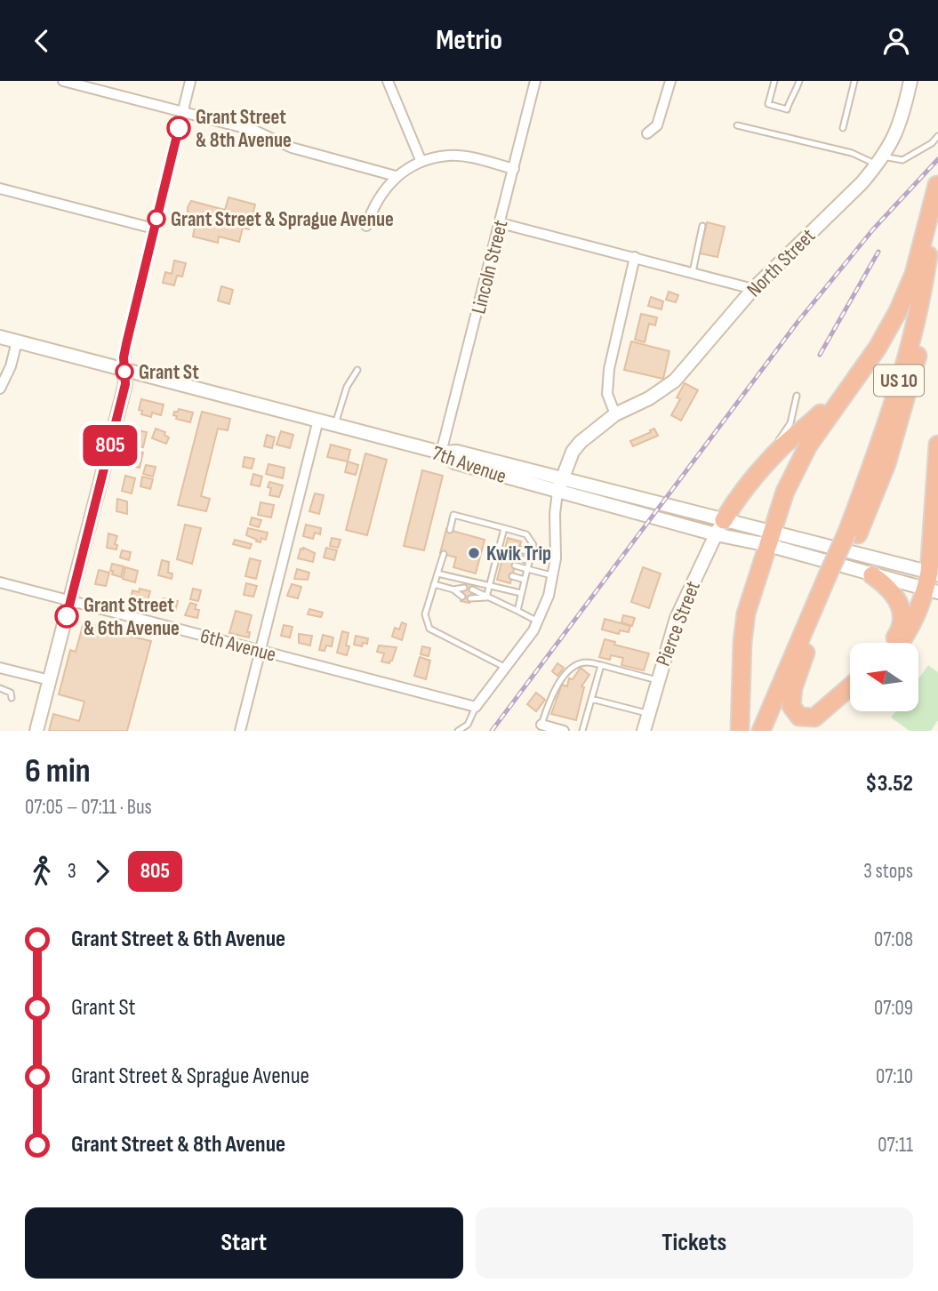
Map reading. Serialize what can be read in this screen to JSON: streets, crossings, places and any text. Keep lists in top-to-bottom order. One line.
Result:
{"streets":{"highway":["US 10"],"street":["North Street","Lincoln Street","7th Avenue","Pierce Street","6th Avenue"]},"crossings":[["North Street","7th Avenue"],["Lincoln Street","7th Avenue"],["7th Avenue","Pierce Street"]],"places":["Grant Street & 8th Avenue","Grant Street & Sprague Avenue","Grant St","Kwik Trip","Grant Street & 6th Avenue"],"lines":["bus line 805"],"north":"left","page":{"header":"Metrio","on_map":"805","heading":["6 min","07:05 – 07:11 · Bus","$3.52"],"legs":["3","805","3 stops"],"list":[{"name":"Grant Street & 6th Avenue","value":"07:08"},{"name":"Grant St","value":"07:09"},{"name":"Grant Street & Sprague Avenue","value":"07:10"},{"name":"Grant Street & 8th Avenue","value":"07:11"}],"buttons":["Start","Tickets"]}}
